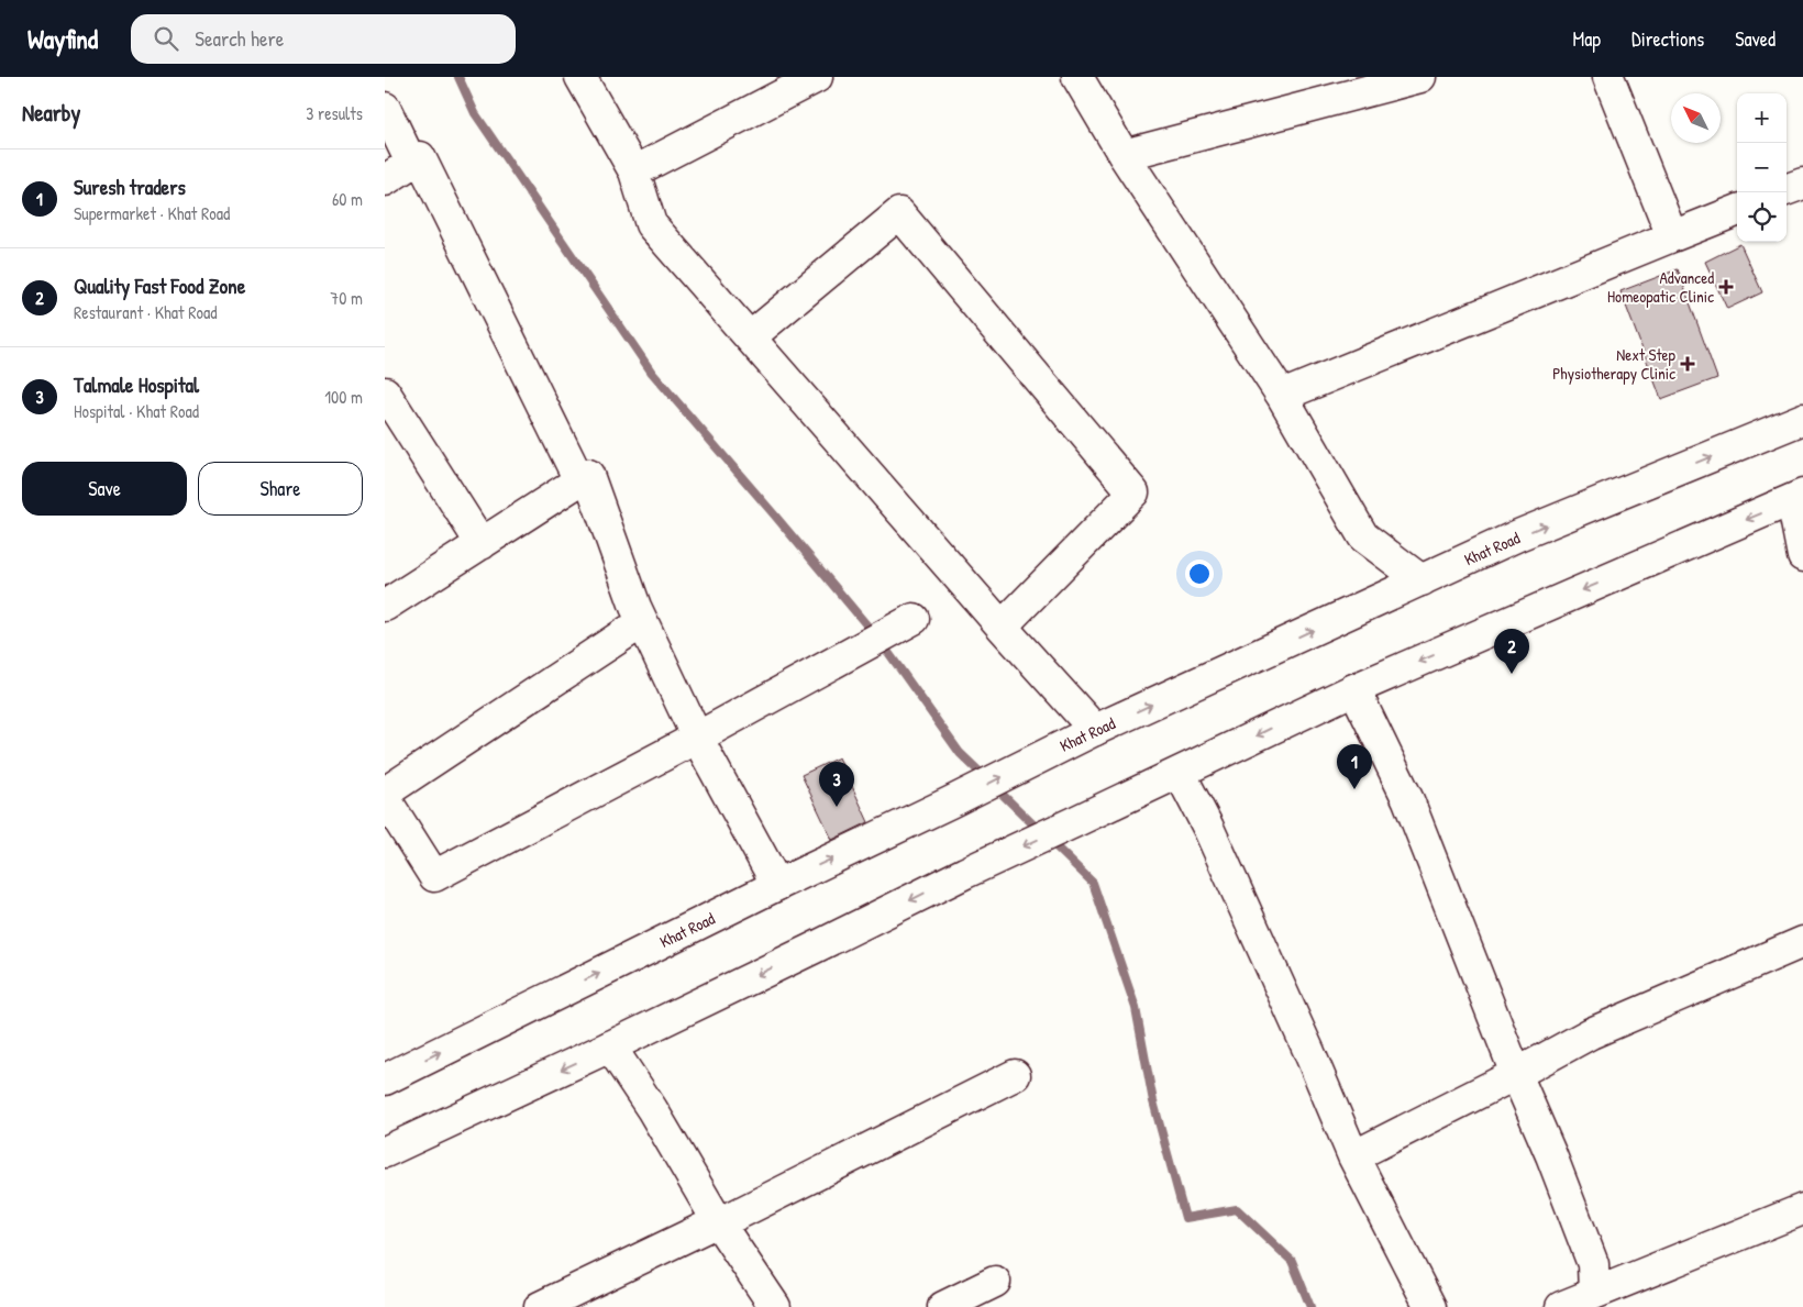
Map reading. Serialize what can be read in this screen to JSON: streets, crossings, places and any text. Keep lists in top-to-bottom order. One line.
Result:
{"streets":{"main road":["Khat Road"]},"places":{"health":["Advanced Homeopatic Clinic","Next Step Physiotherapy Clinic"]},"north":"top left","page":{"header":"Wayfind","search":"Search here","nav":["Map","Directions","Saved"],"heading":["Nearby","3 results"],"map_buttons":["+","−"],"list":[{"mark":"1","name":"Suresh traders","note":"Supermarket · Khat Road","value":"60 m"},{"mark":"2","name":"Quality Fast Food Zone","note":"Restaurant · Khat Road","value":"70 m"},{"mark":"3","name":"Talmale Hospital","note":"Hospital · Khat Road","value":"100 m"}],"buttons":["Save","Share"],"pins":["2","1","3"]}}
